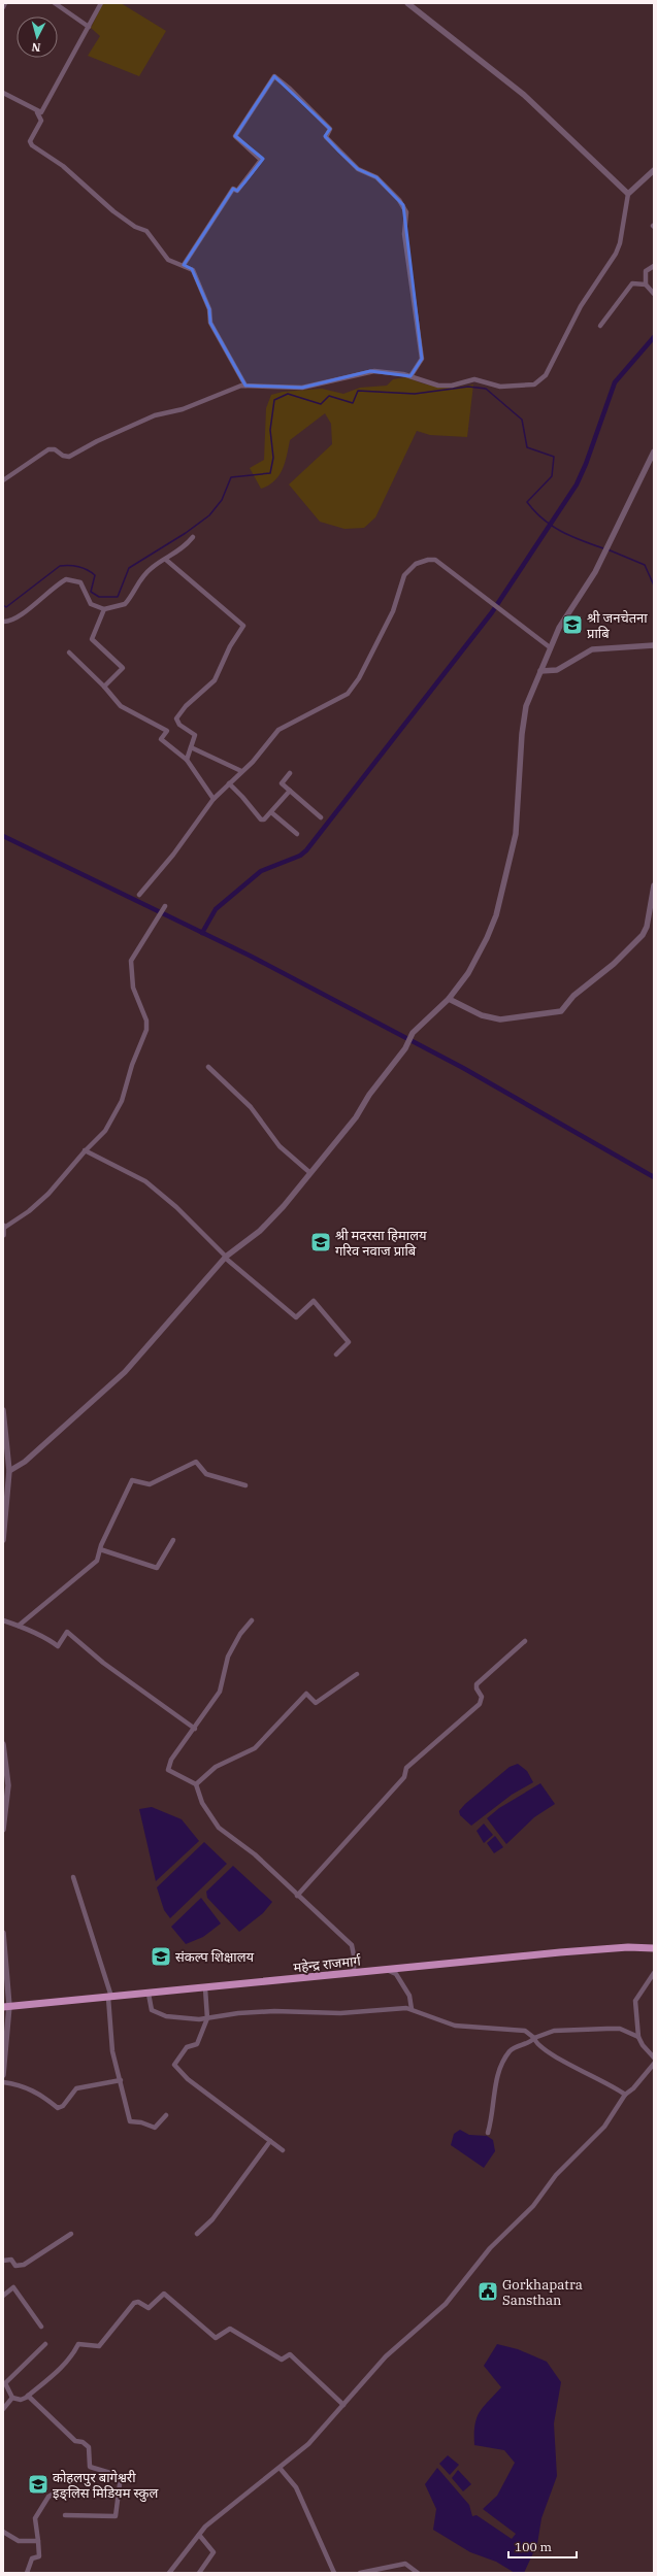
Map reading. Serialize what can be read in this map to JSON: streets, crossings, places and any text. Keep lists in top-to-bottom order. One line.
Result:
{"streets":{"highway":["महेन्द्र राजमार्ग"]},"places":{"school or university":["श्री जनचेतना प्राबि","श्री मदरसा हिमालय गरिव नवाज प्राबि","संकल्प शिक्षालय","कोहलपुर बागेश्वरी इङ्लिस मिडियम स्कुल"],"public building":["Gorkhapatra Sansthan"]},"scale_bar":"100 m","north":"bottom"}
